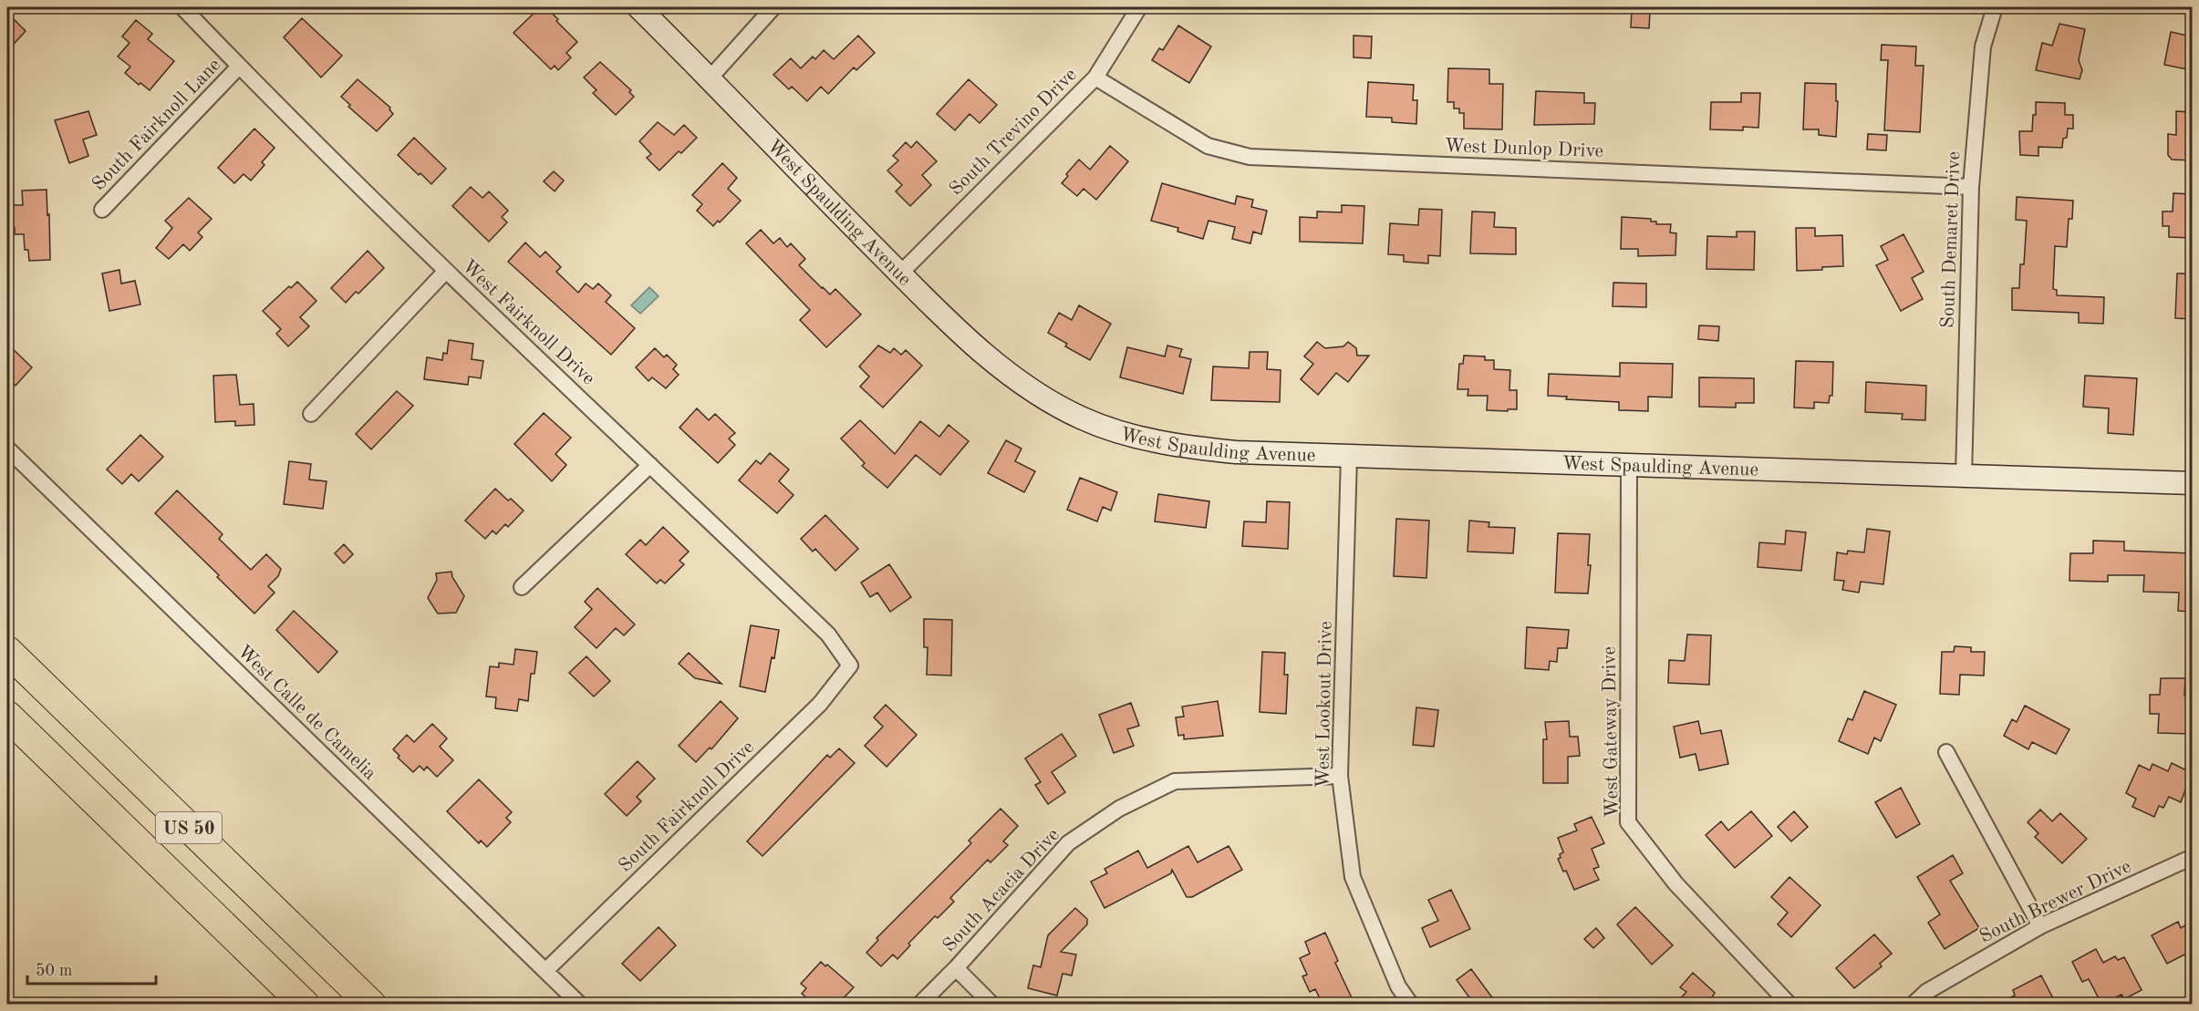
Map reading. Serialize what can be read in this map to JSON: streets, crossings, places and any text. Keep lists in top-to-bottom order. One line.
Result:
{"streets":{"highway":["US 50"],"street":["South Fairknoll Lane","South Trevino Drive","West Dunlop Drive","West Spaulding Avenue","South Demaret Drive","West Fairknoll Drive","West Lookout Drive","West Calle de Camelia","West Gateway Drive","South Fairknoll Drive","South Acacia Drive","South Brewer Drive"]},"crossings":[["South Fairknoll Lane","West Fairknoll Drive"],["South Trevino Drive","West Dunlop Drive"],["South Trevino Drive","West Spaulding Avenue"],["West Dunlop Drive","South Demaret Drive"],["West Spaulding Avenue","South Demaret Drive"],["West Spaulding Avenue","West Lookout Drive"],["West Spaulding Avenue","West Gateway Drive"],["West Fairknoll Drive","South Fairknoll Drive"],["West Lookout Drive","South Acacia Drive"],["West Calle de Camelia","South Fairknoll Drive"]],"scale_bar":"50 m"}
